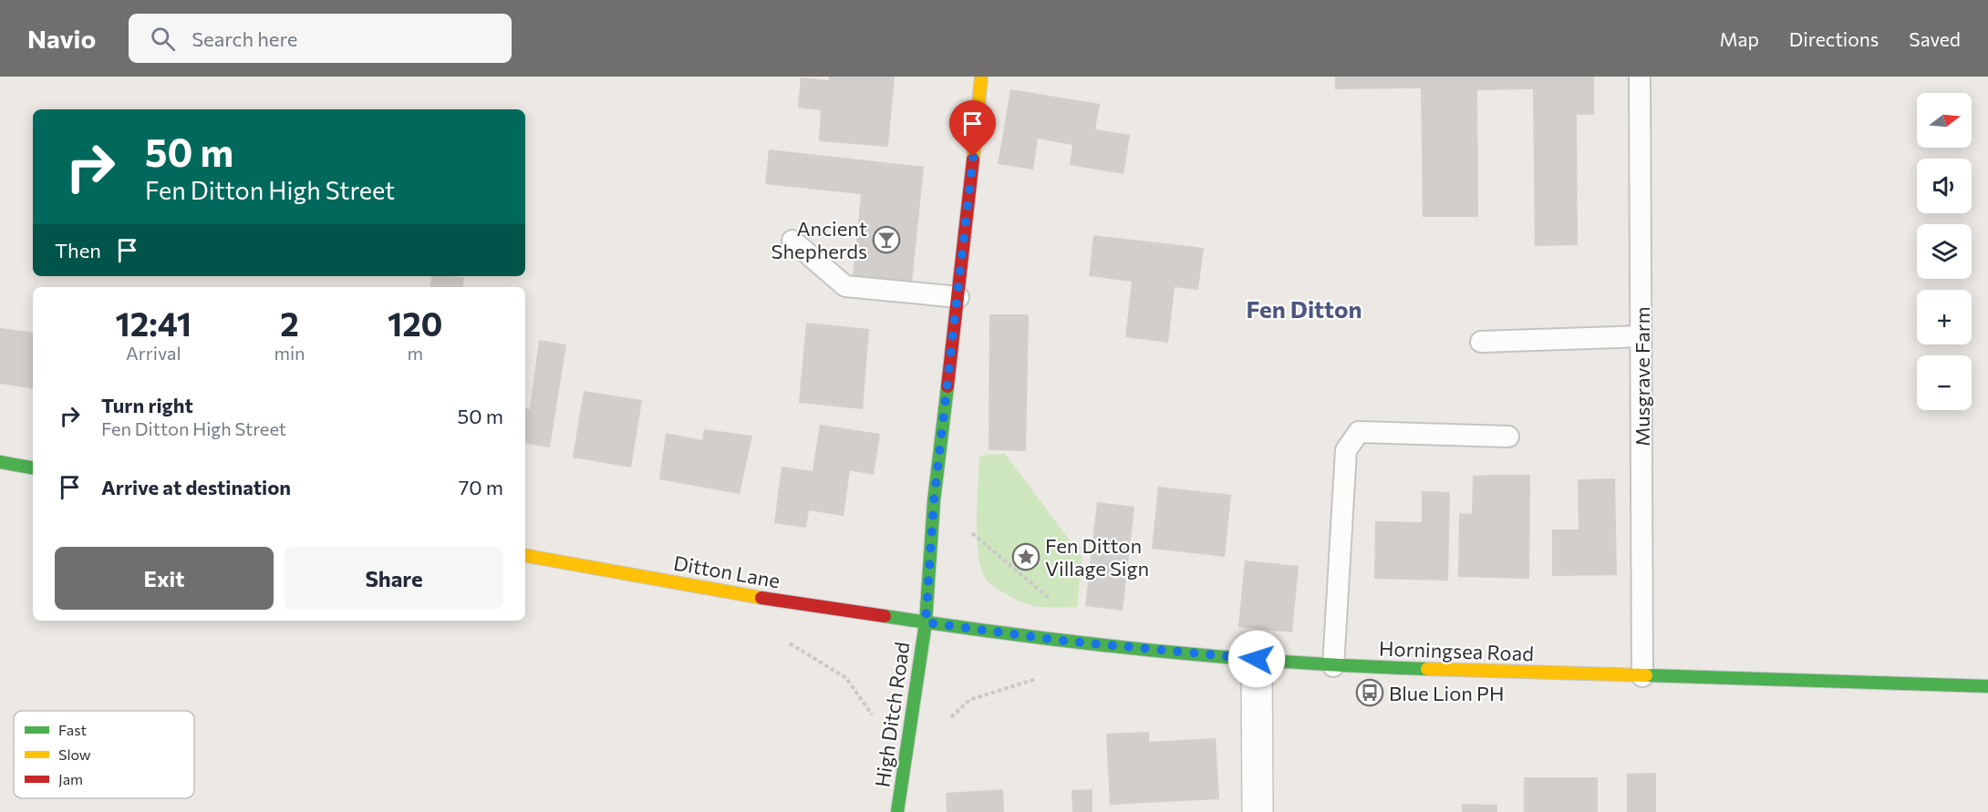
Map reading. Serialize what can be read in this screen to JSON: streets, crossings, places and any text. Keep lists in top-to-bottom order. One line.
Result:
{"streets":{"main road":["Ditton Lane","Horningsea Road","High Ditch Road"],"lane":["Musgrave Farm"]},"crossings":[["Musgrave Farm","Horningsea Road"],["Ditton Lane","Horningsea Road"],["Ditton Lane","High Ditch Road"],["Horningsea Road","High Ditch Road"]],"districts":["Fen Ditton"],"places":{"bar":["Ancient Shepherds"],"place":["Fen Ditton Village Sign"],"bus stop":["Blue Lion PH"]},"legend":["Fast","Slow","Jam"],"north":"right","page":{"header":"Navio","search":"Search here","nav":["Map","Directions","Saved"],"map_buttons":["+","−"],"turn":["50 m","Fen Ditton High Street"],"then":"Then","eta":["12:41","Arrival","2","min","120","m"],"list":[{"name":"Turn right","note":"Fen Ditton High Street","value":"50 m"},{"name":"Arrive at destination","value":"70 m"}],"buttons":["Exit","Share"]}}
